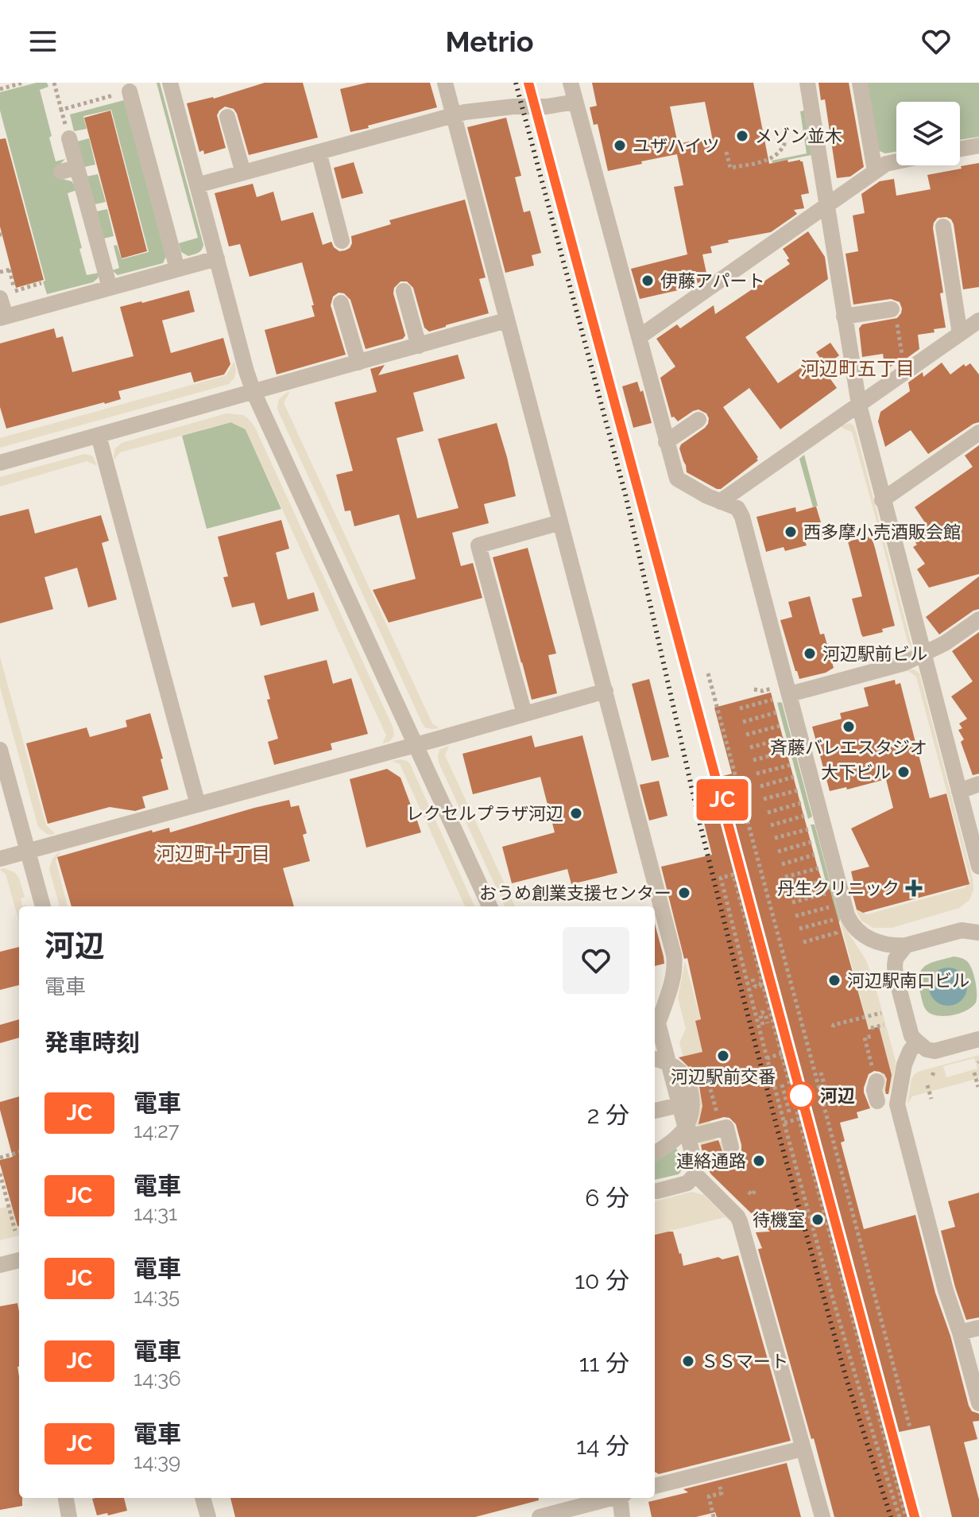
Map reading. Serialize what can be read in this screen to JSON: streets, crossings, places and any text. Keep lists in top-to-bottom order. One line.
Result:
{"districts":["河辺町五丁目","河辺町十丁目"],"places":{"other":["メゾン並木","ユザハイツ","伊藤アパート","西多摩小売酒販会館","河辺駅前ビル","斉藤バレエスタジオ","大下ビル","レクセルプラザ河辺","おうめ創業支援センター","河辺駅南口ビル","河辺駅前交番","河辺","連絡通路","待機室","ＳＳマート"],"health":["丹生クリニック"]},"page":{"header":"Metrio","on_map":"JC","heading":[["河辺","電車"],"発車時刻"],"list":[{"mark":"JC","name":"電車","note":"14:27","value":"2 分"},{"mark":"JC","name":"電車","note":"14:31","value":"6 分"},{"mark":"JC","name":"電車","note":"14:35","value":"10 分"},{"mark":"JC","name":"電車","note":"14:36","value":"11 分"},{"mark":"JC","name":"電車","note":"14:39","value":"14 分"}]}}
